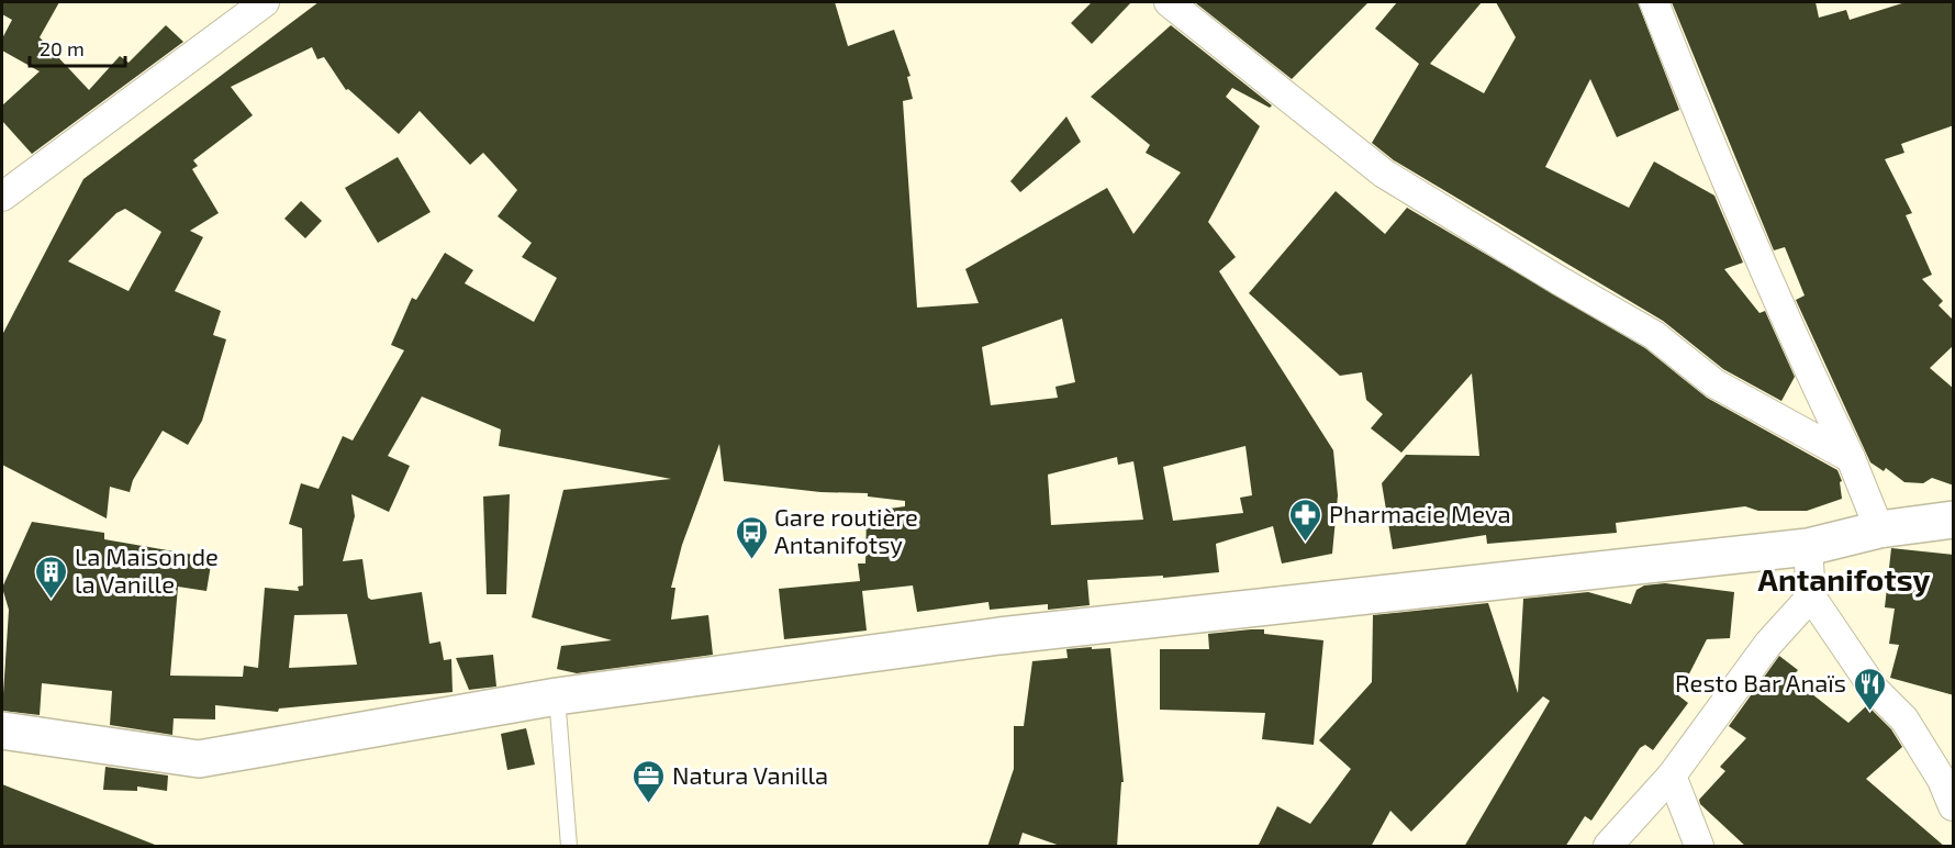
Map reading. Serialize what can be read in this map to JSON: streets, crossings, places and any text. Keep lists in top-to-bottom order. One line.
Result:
{"districts":["Antanifotsy"],"places":{"pharmacy":["Pharmacie Meva"],"bus stop":["Gare routière Antanifotsy"],"building":["La Maison de la Vanille"],"restaurant":["Resto Bar Anaïs"],"office":["Natura Vanilla"]},"scale_bar":"20 m"}
